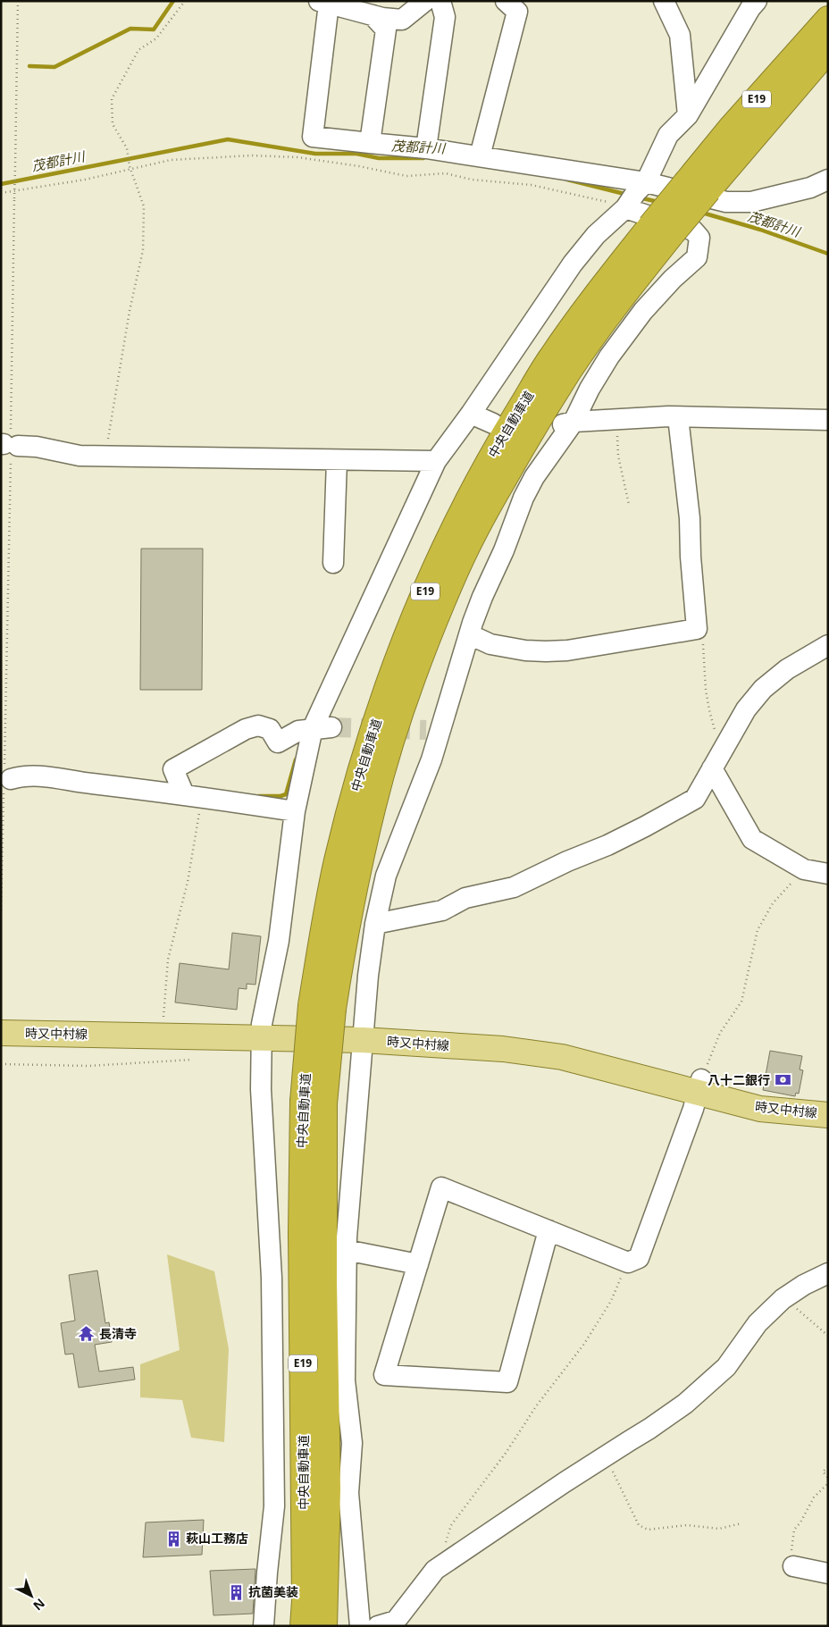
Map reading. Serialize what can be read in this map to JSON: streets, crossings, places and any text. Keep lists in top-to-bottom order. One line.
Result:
{"streets":{"highway":["E19","中央自動車道"],"main road":["時又中村線"]},"water":["茂都計川"],"places":{"bank":["八十二銀行"],"temple":["長清寺"],"building":["萩山工務店","抗菌美装"]},"north":"bottom right"}
